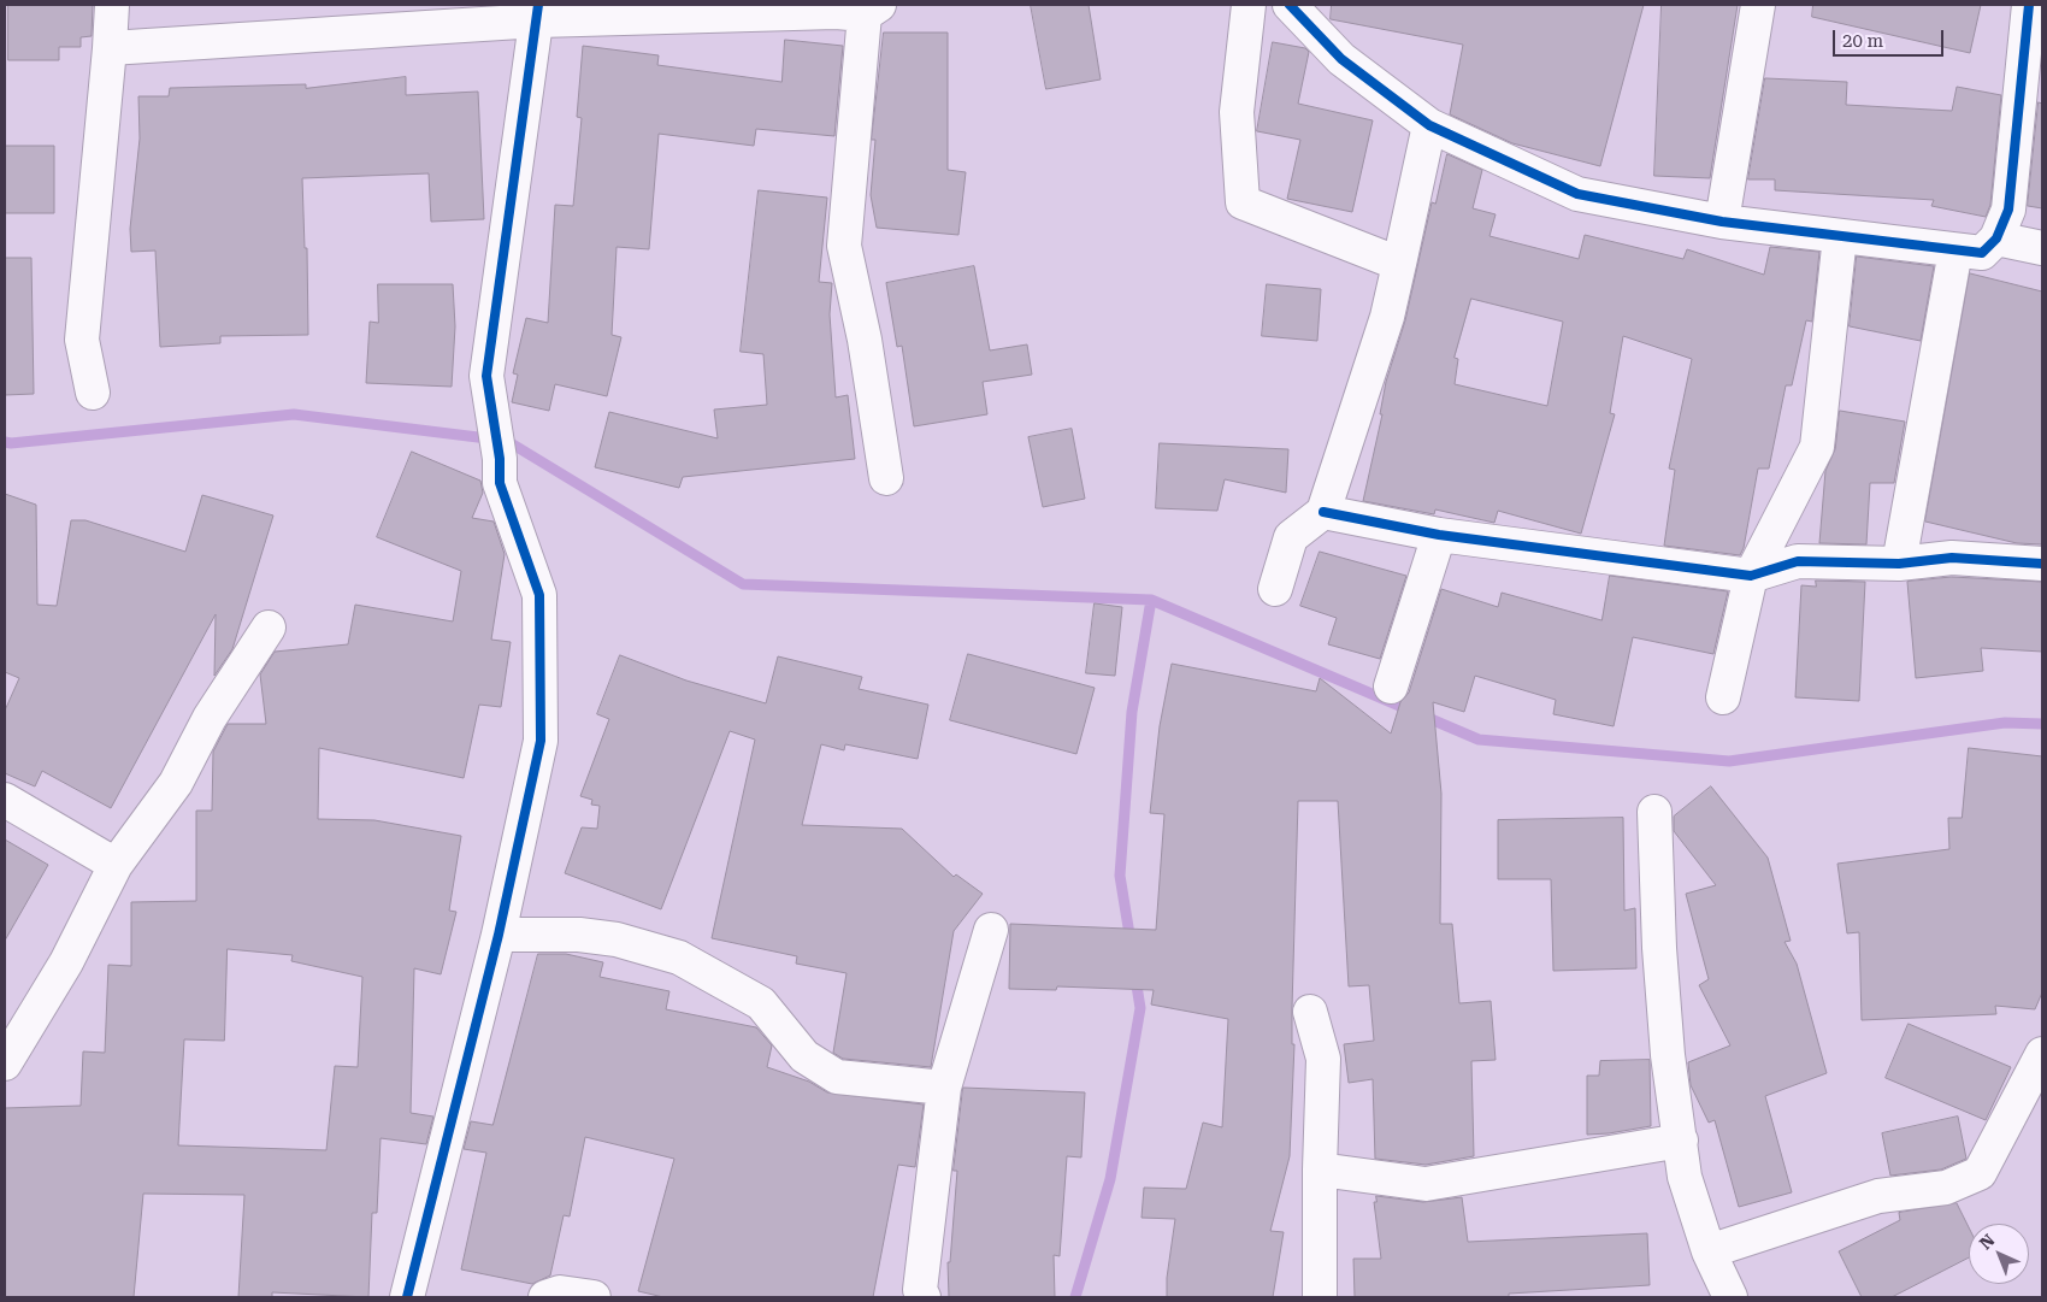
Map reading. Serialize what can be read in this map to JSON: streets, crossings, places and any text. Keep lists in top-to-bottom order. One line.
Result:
{"scale_bar":"20 m","north":"top left"}
